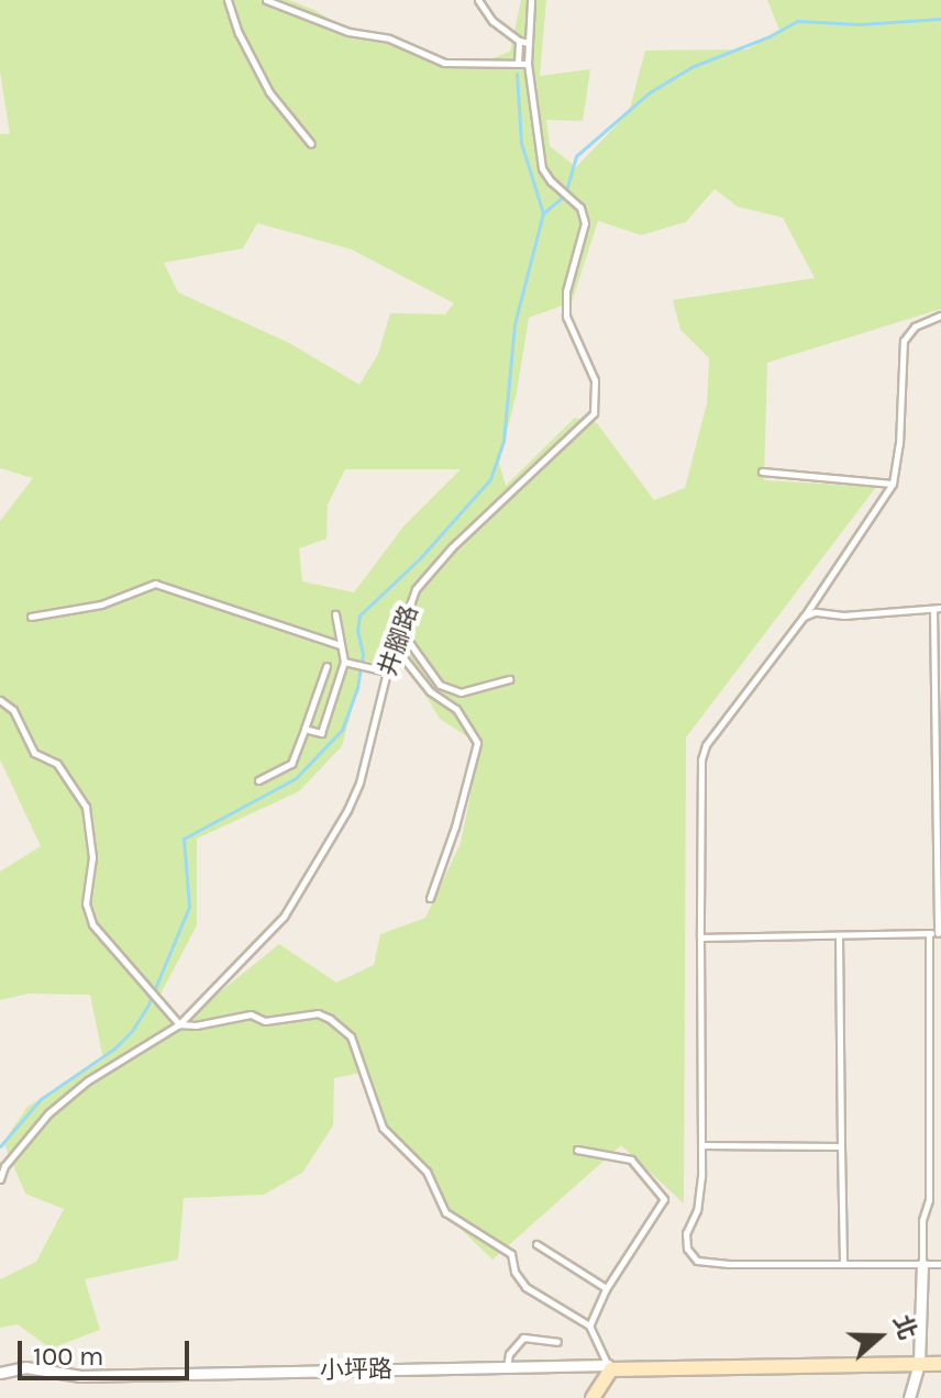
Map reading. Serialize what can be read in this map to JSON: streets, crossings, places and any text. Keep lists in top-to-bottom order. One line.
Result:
{"streets":{"street":["小坪路"],"lane":["井腳路"]},"scale_bar":"100 m","north":"right"}
